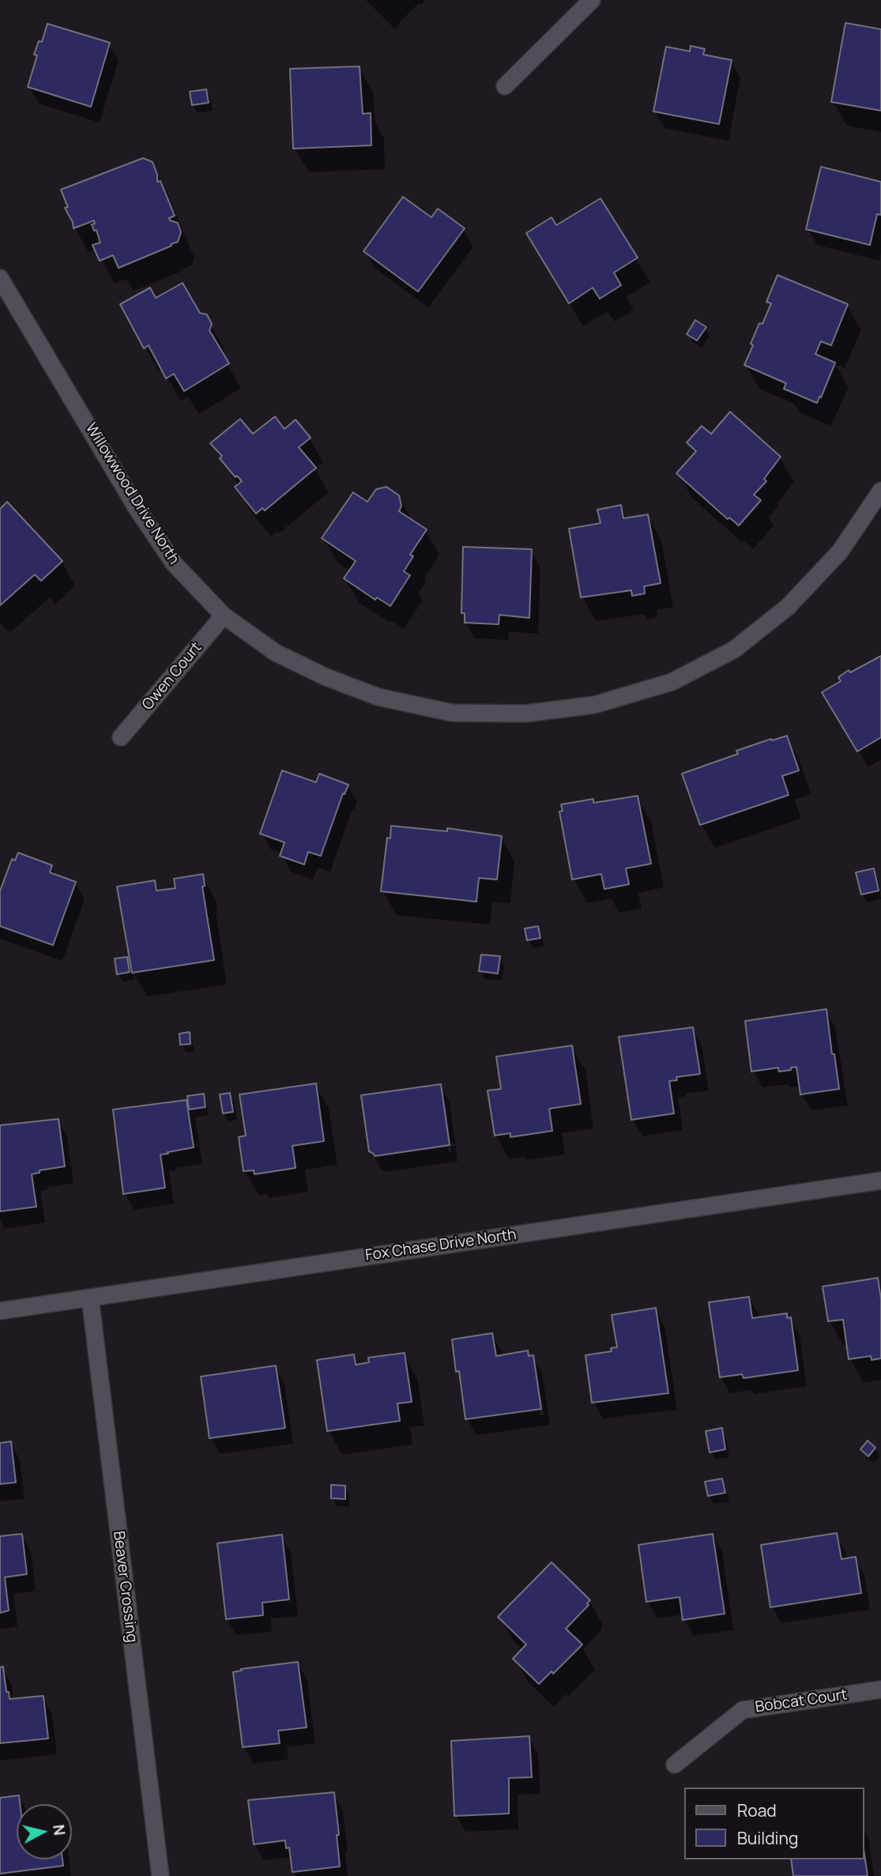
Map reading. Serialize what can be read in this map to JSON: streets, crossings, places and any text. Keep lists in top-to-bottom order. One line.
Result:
{"streets":{"street":["Willowwood Drive North","Owen Court","Fox Chase Drive North","Beaver Crossing","Bobcat Court"]},"crossings":[["Willowwood Drive North","Owen Court"],["Fox Chase Drive North","Beaver Crossing"]],"legend":["Road","Building"],"north":"right"}
